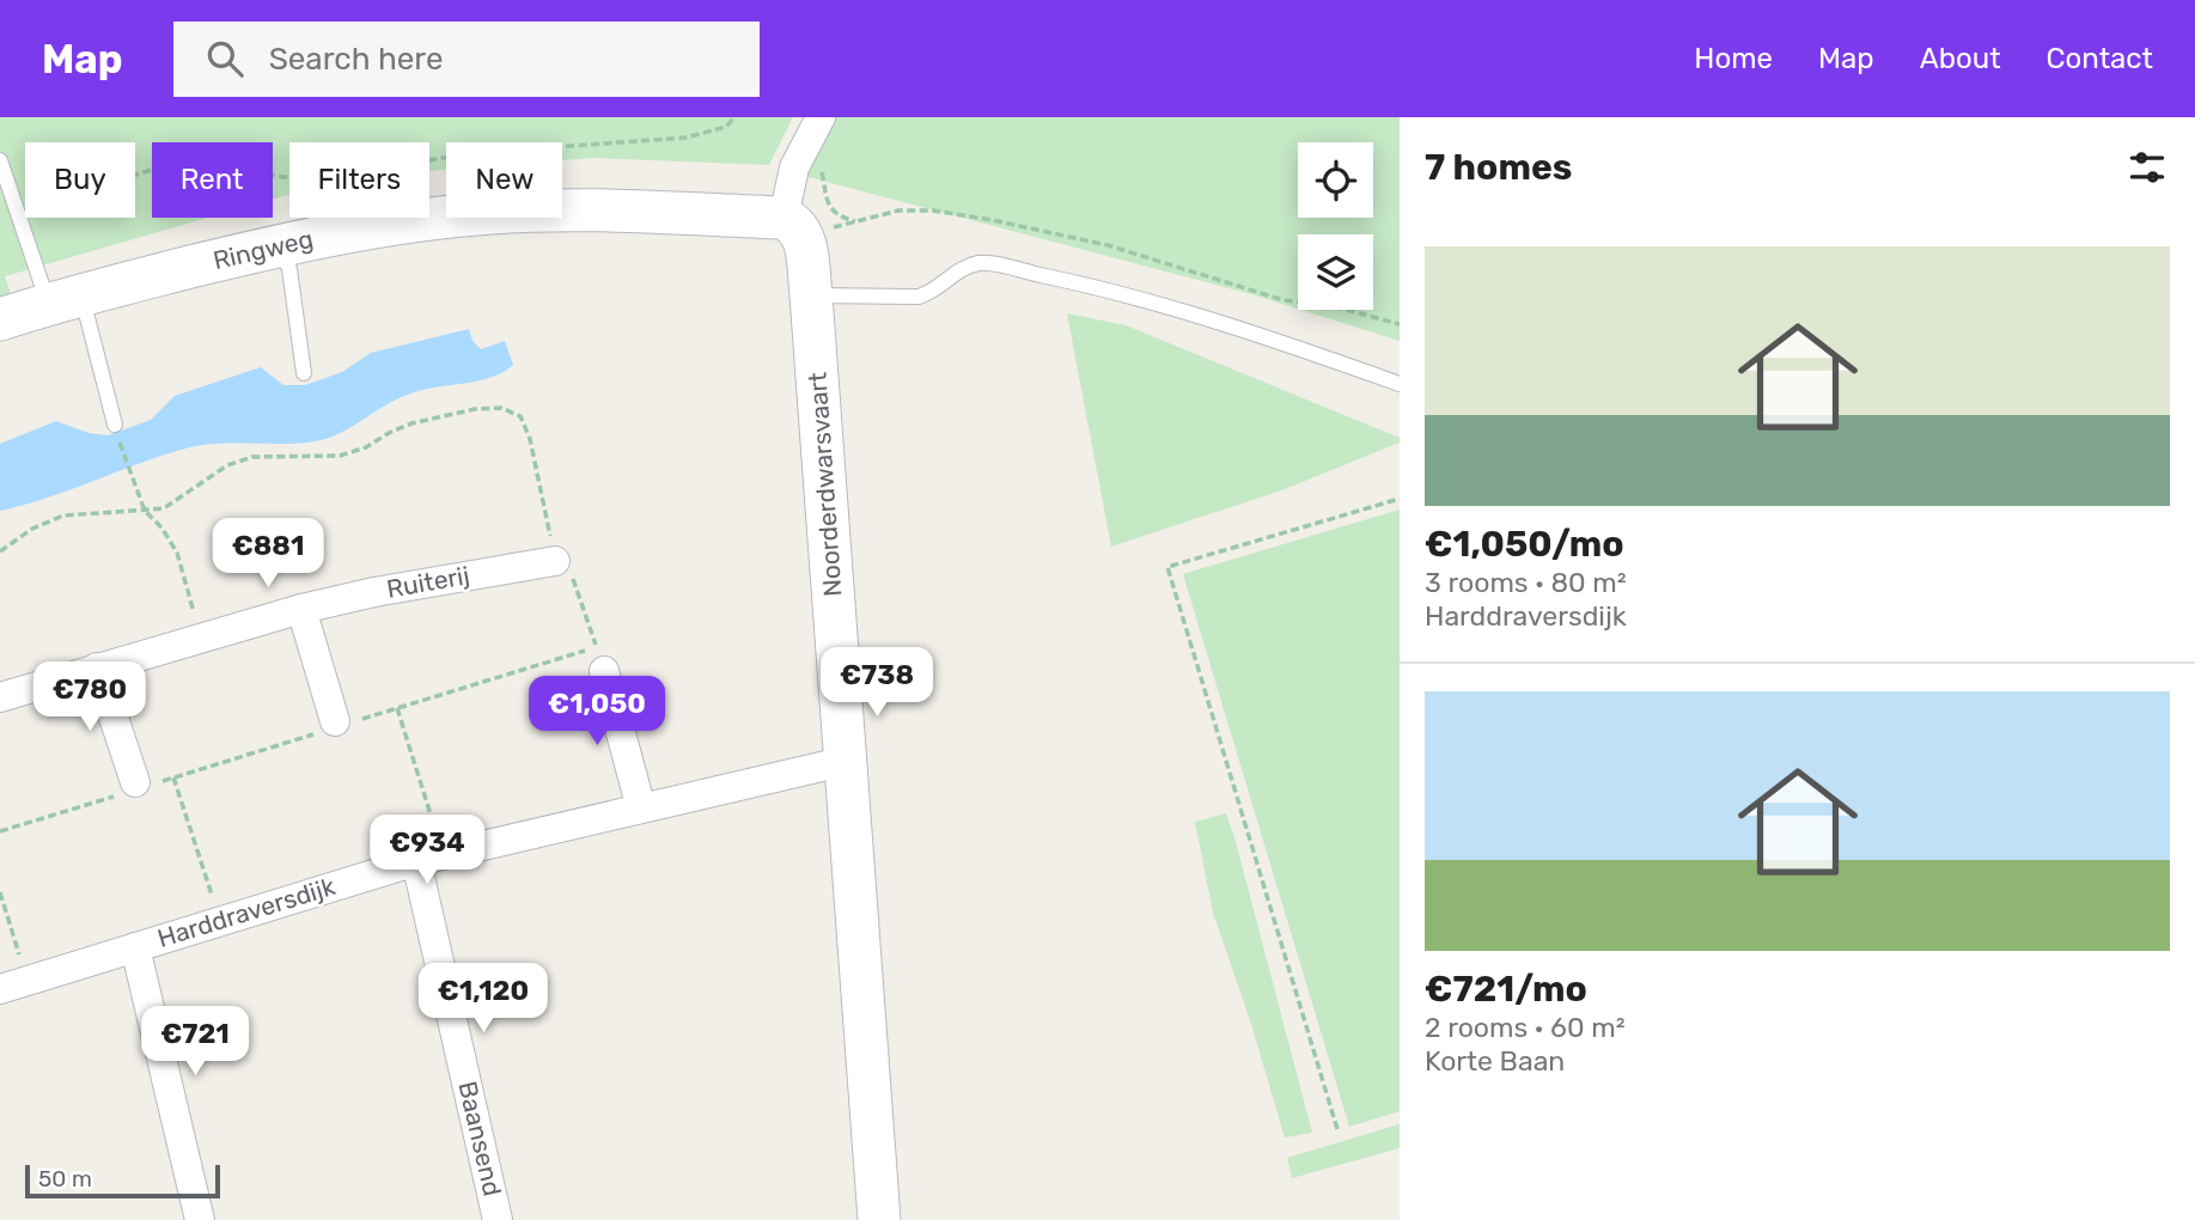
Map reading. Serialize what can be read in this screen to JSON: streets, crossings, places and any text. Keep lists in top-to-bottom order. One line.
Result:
{"streets":{"main road":["Ringweg","Noorderdwarsvaart"],"street":["Ruiterij","Harddraversdijk","Baansend"]},"crossings":[["Ringweg","Noorderdwarsvaart"],["Noorderdwarsvaart","Harddraversdijk"],["Harddraversdijk","Baansend"]],"scale_bar":"50 m","page":{"header":"Map","search":"Search here","nav":["Home","Map","About","Contact"],"heading":"7 homes","chip":["Buy","Rent","Filters","New"],"list":[{"name":"€1,050/mo","note":"3 rooms · 80 m² · Harddraversdijk"},{"name":"€721/mo","note":"2 rooms · 60 m² · Korte Baan"}],"price":["€881","€738","€780","€1,050","€934","€1,120","€721"],"scale":"50 m"}}
